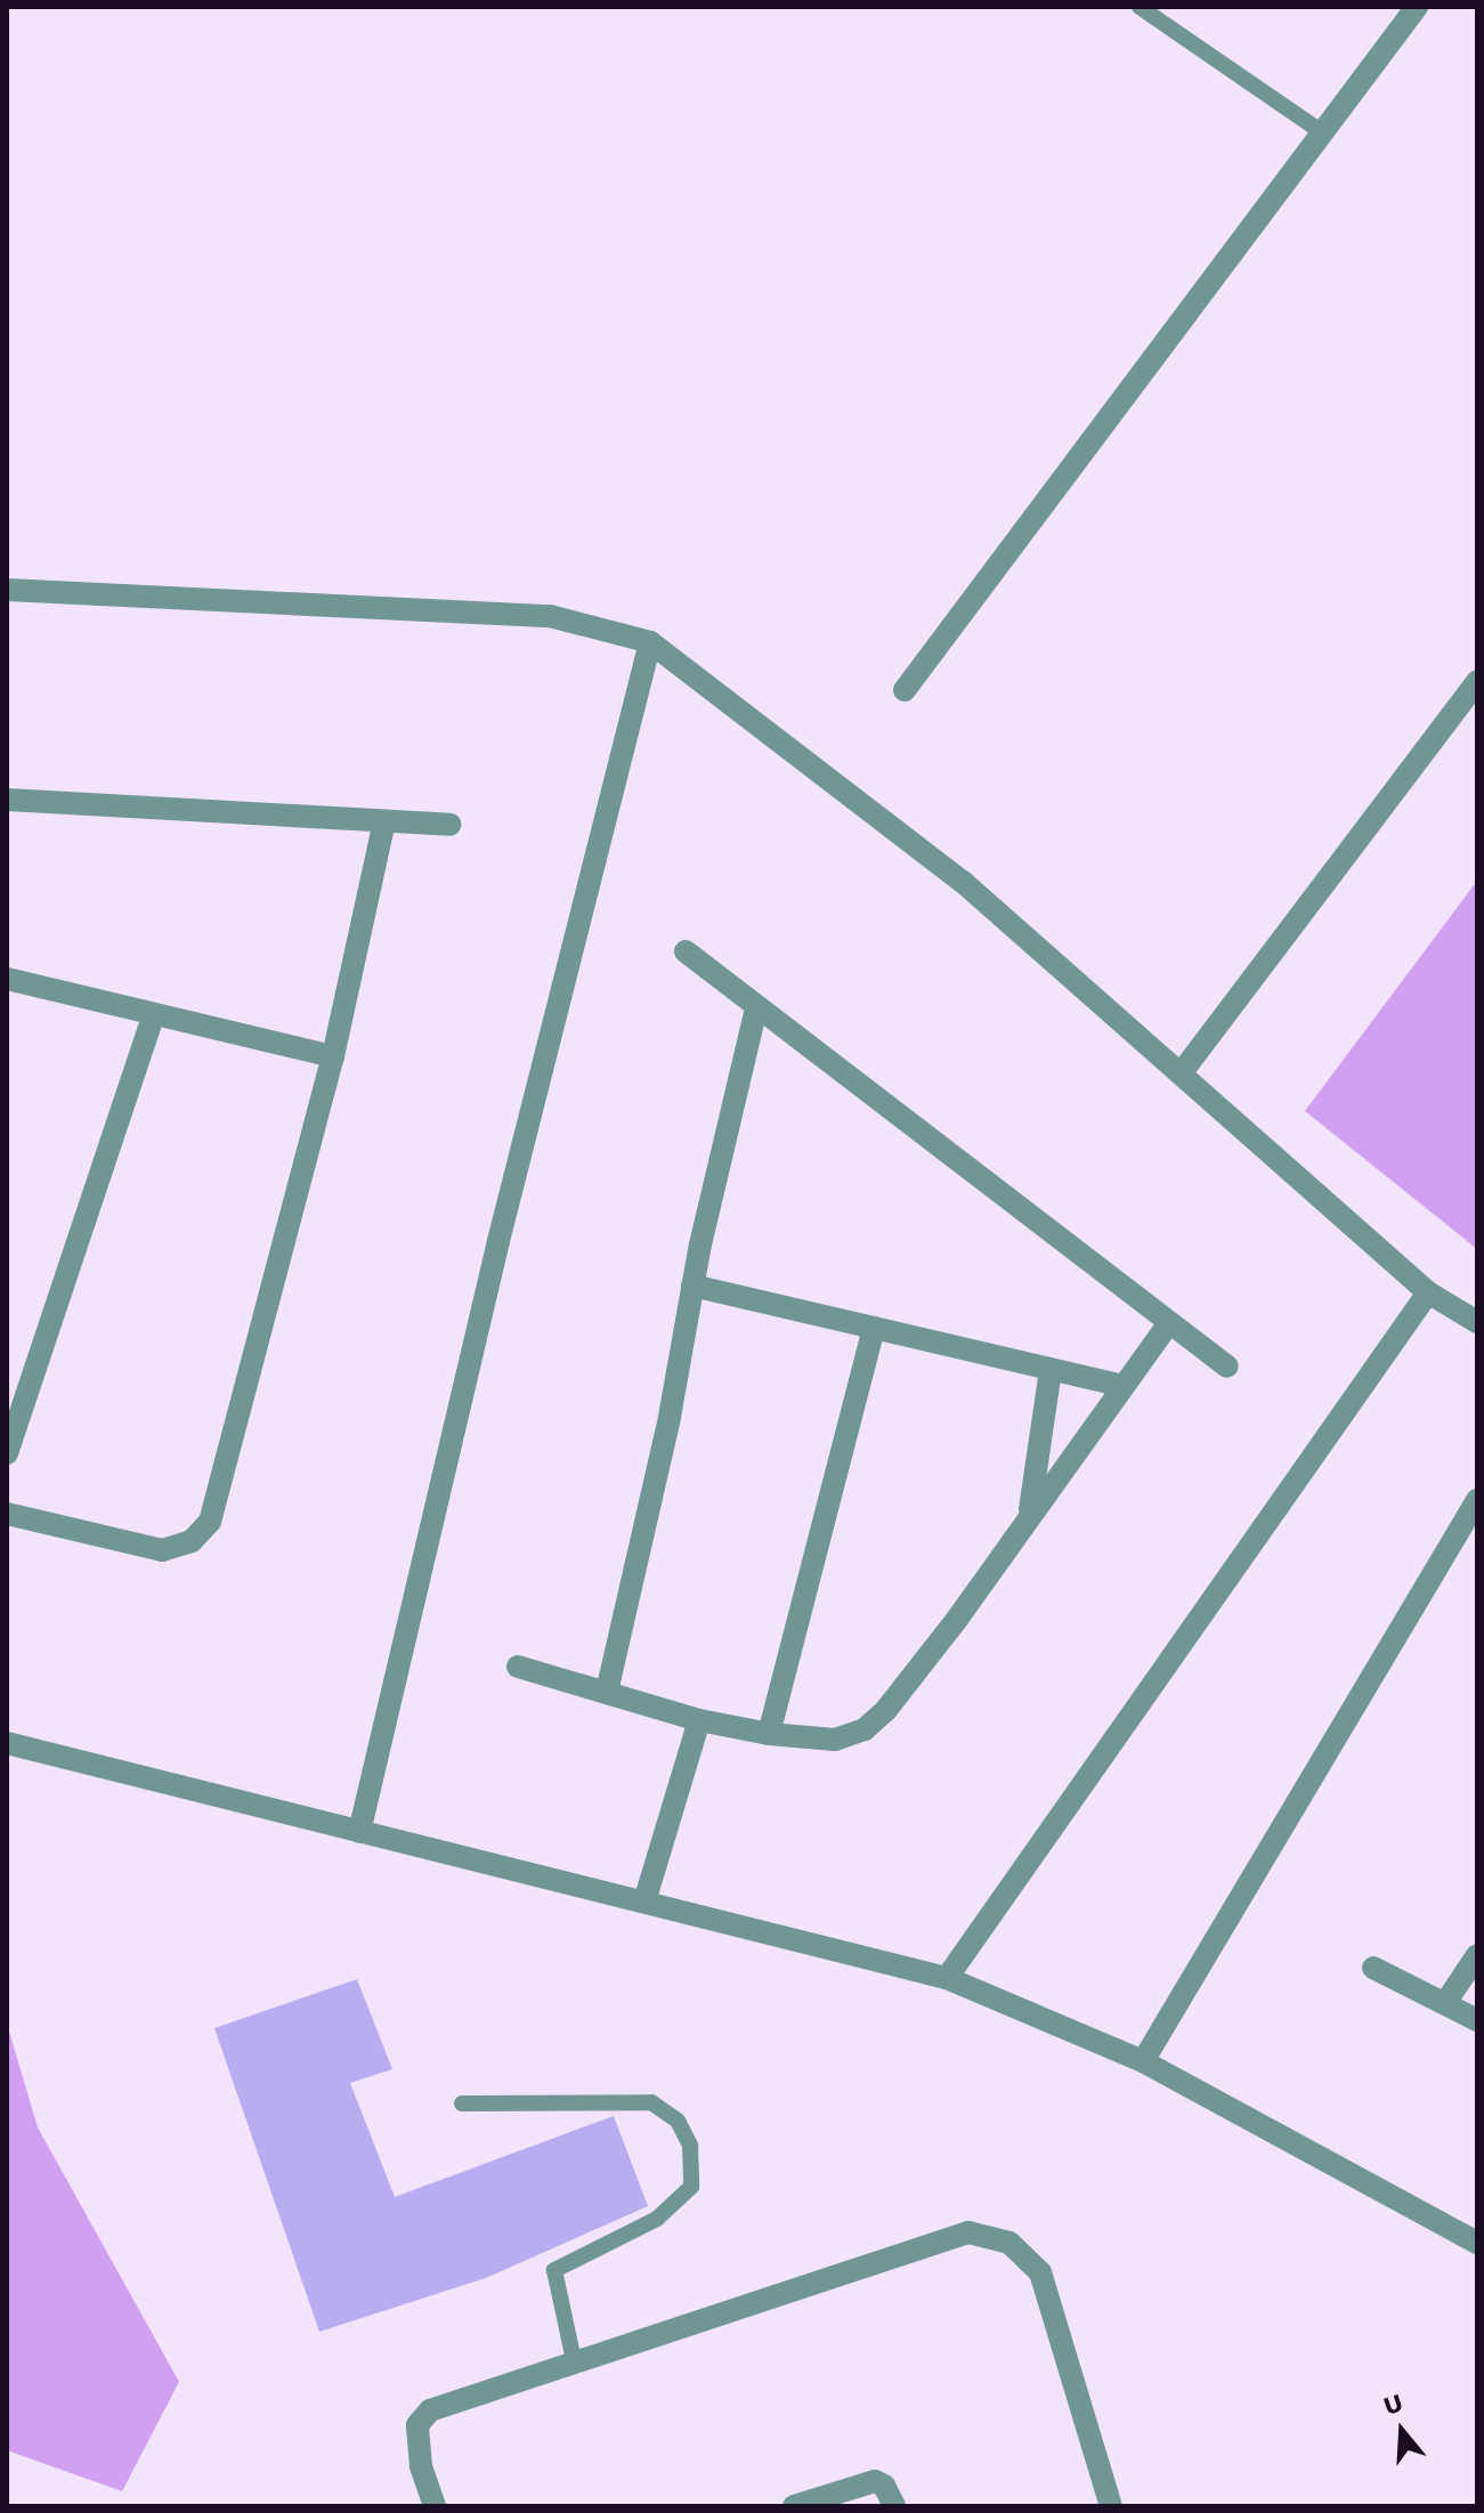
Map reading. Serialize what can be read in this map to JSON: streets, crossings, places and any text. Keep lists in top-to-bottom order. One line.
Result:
{"north":"top"}
